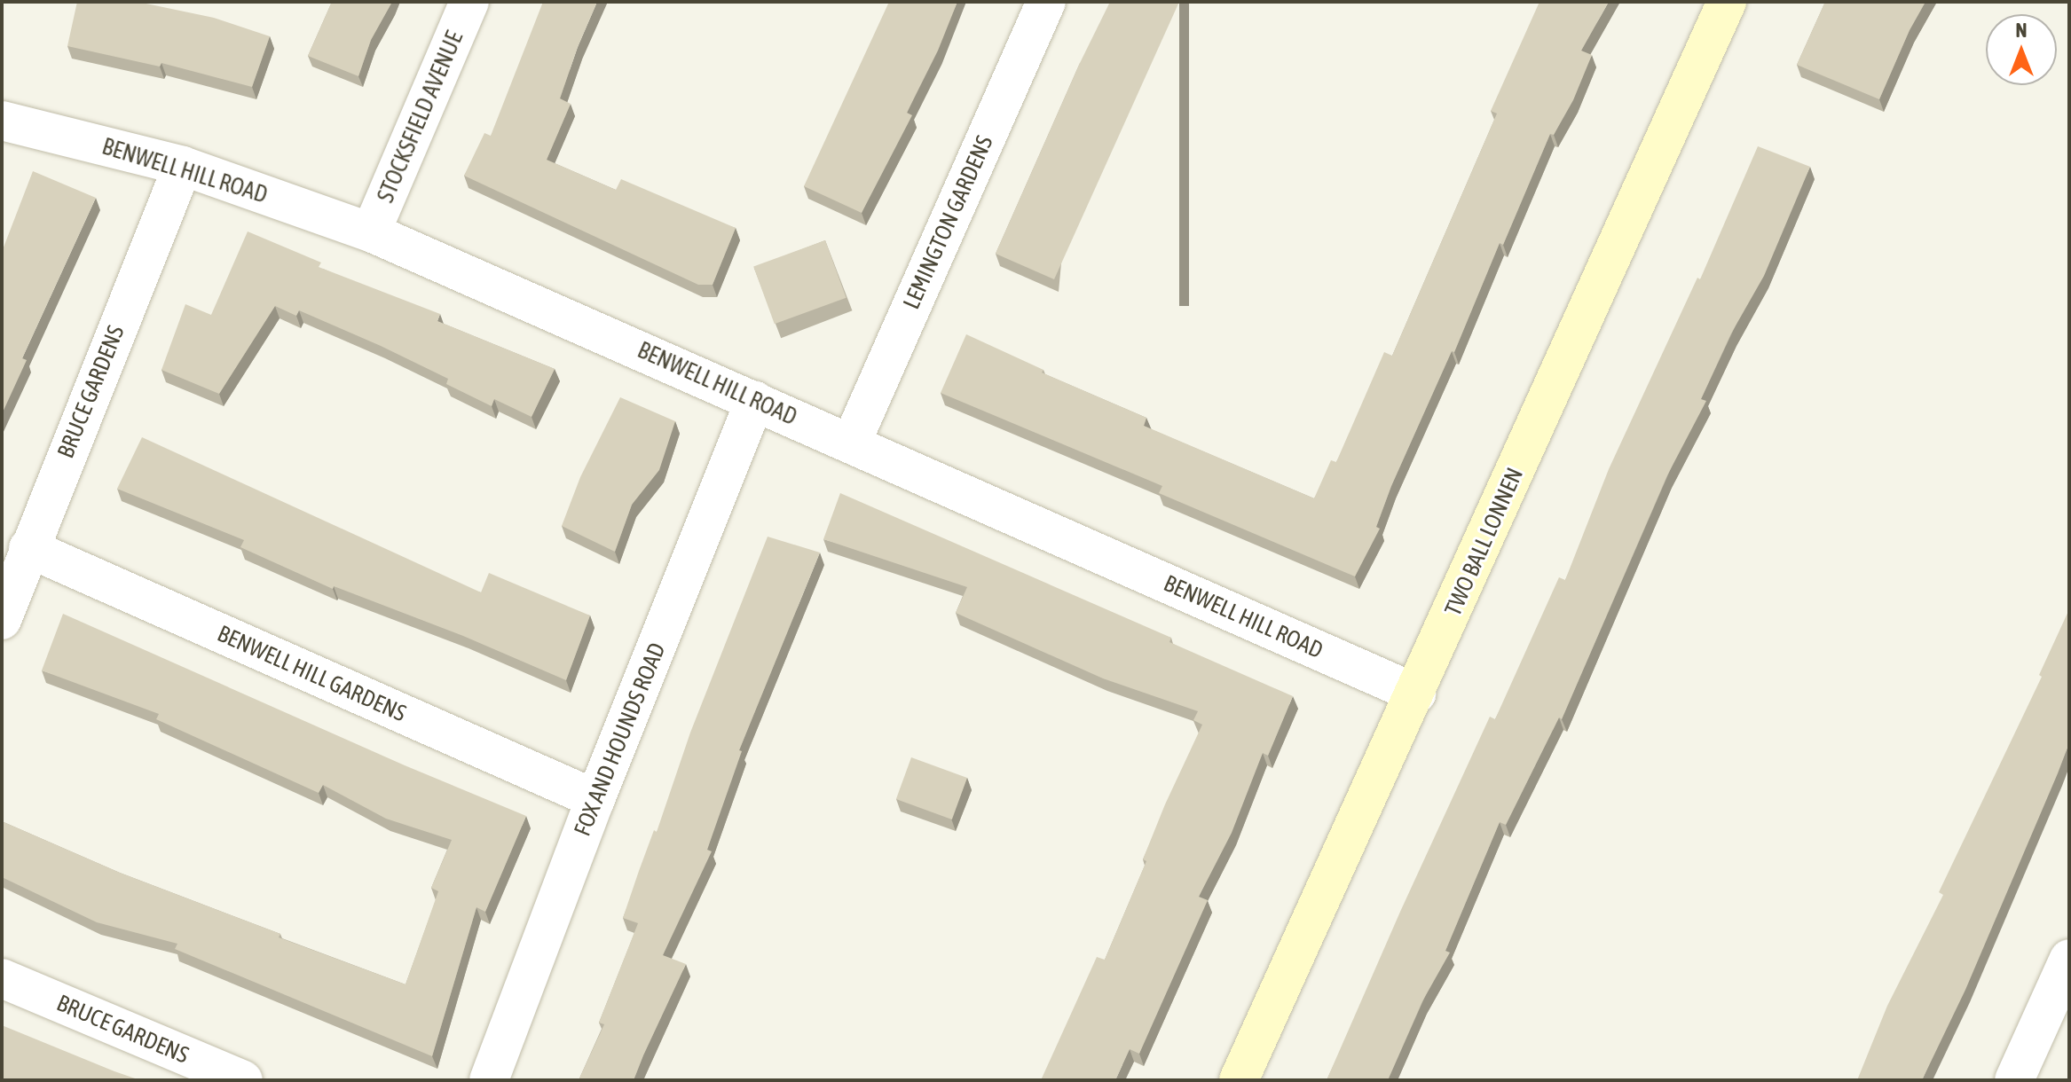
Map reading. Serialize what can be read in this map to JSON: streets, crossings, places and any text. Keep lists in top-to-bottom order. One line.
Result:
{"streets":{"main road":["TWO BALL LONNEN"],"street":["STOCKSFIELD AVENUE","BENWELL HILL ROAD","LEMINGTON GARDENS","BRUCE GARDENS","BENWELL HILL GARDENS","FOX AND HOUNDS ROAD"]},"crossings":[["STOCKSFIELD AVENUE","BENWELL HILL ROAD"],["BENWELL HILL ROAD","LEMINGTON GARDENS"],["BENWELL HILL ROAD","BRUCE GARDENS"],["BENWELL HILL ROAD","TWO BALL LONNEN"],["BENWELL HILL ROAD","FOX AND HOUNDS ROAD"],["BRUCE GARDENS","BENWELL HILL GARDENS"],["BENWELL HILL GARDENS","FOX AND HOUNDS ROAD"]],"north":"top"}
